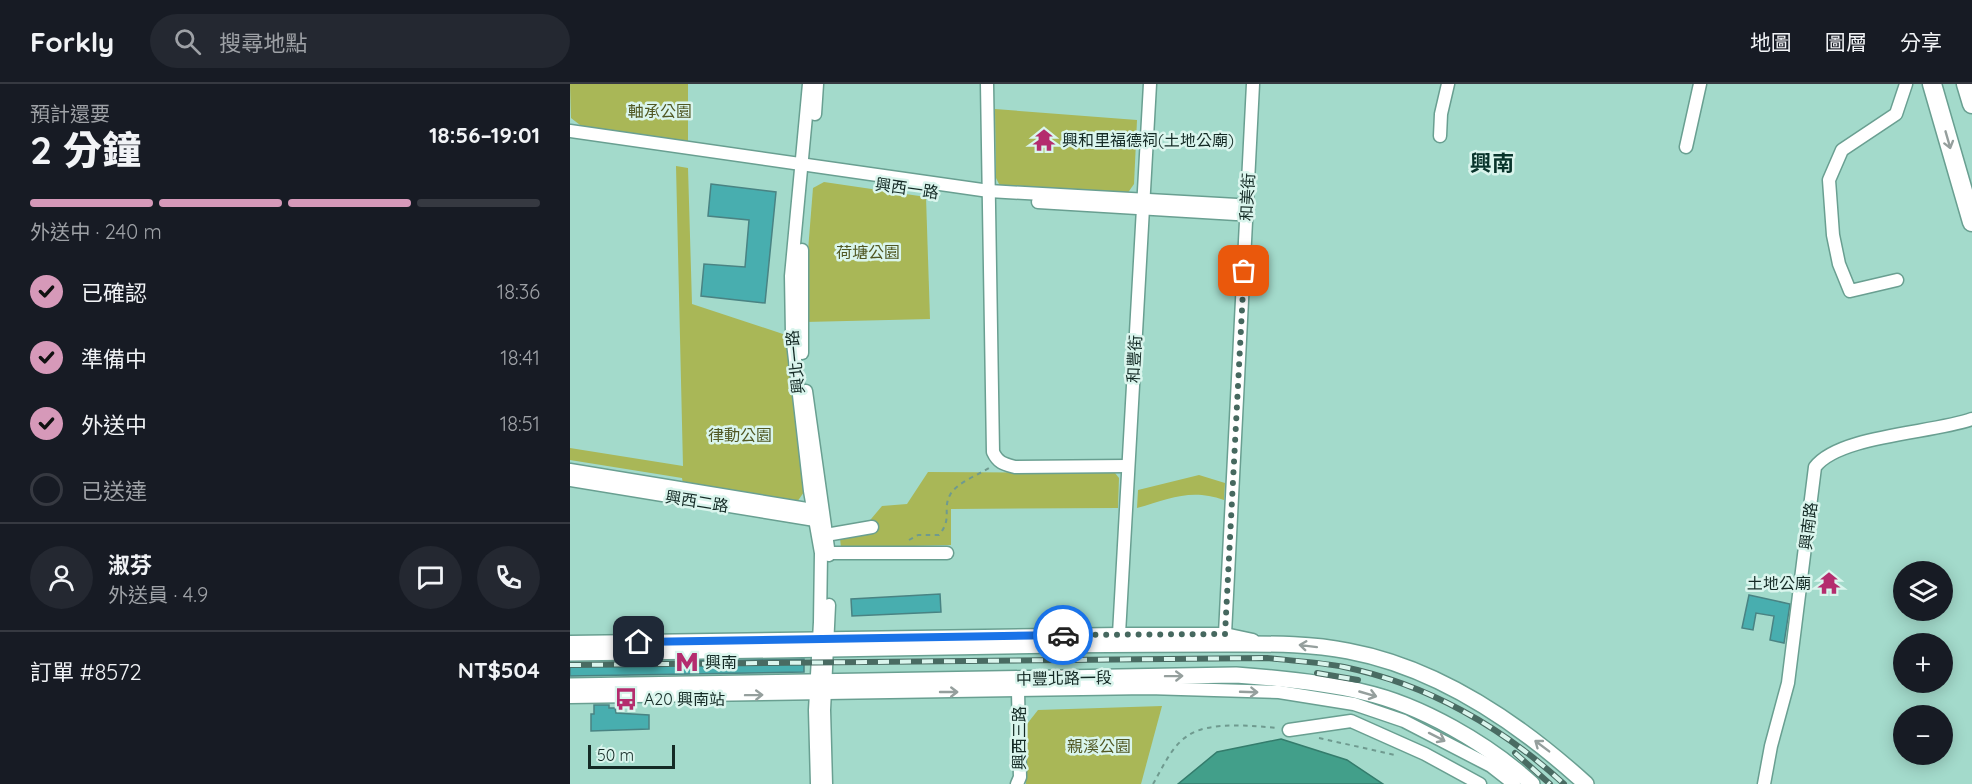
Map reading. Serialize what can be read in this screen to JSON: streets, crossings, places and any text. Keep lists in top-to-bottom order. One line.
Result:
{"streets":{"main road":["中豐北路一段"],"street":["興西一路","和美街","和豐街","興北一路","興西二路","興南路","興西三路"]},"crossings":[["興西一路","和美街"],["興西一路","和豐街"],["興西一路","興北一路"],["和美街","中豐北路一段"],["和豐街","中豐北路一段"],["興北一路","興西二路"],["興北一路","中豐北路一段"],["中豐北路一段","興西三路"]],"districts":["興南"],"parks":["軸承公園","荷塘公園","律動公園","親溪公園"],"places":{"temple":["興和里福德祠(土地公廟)","土地公廟"],"metro station":["興南"],"bus stop":["A20 興南站"]},"scale_bar":"50 m","page":{"header":"Forkly","search":"搜尋地點","nav":["地圖","圖層","分享"],"heading":["2 分鐘","預計還要","18:56–19:01"],"panel":["淑芬","外送員 · 4.9","訂單 #8572","NT$504"],"bar":"外送中 · 240 m","list":[["已確認","18:36"],["準備中","18:41"],["外送中","18:51"],"已送達"],"map_buttons":["+","−"],"scale":"50 m"}}
